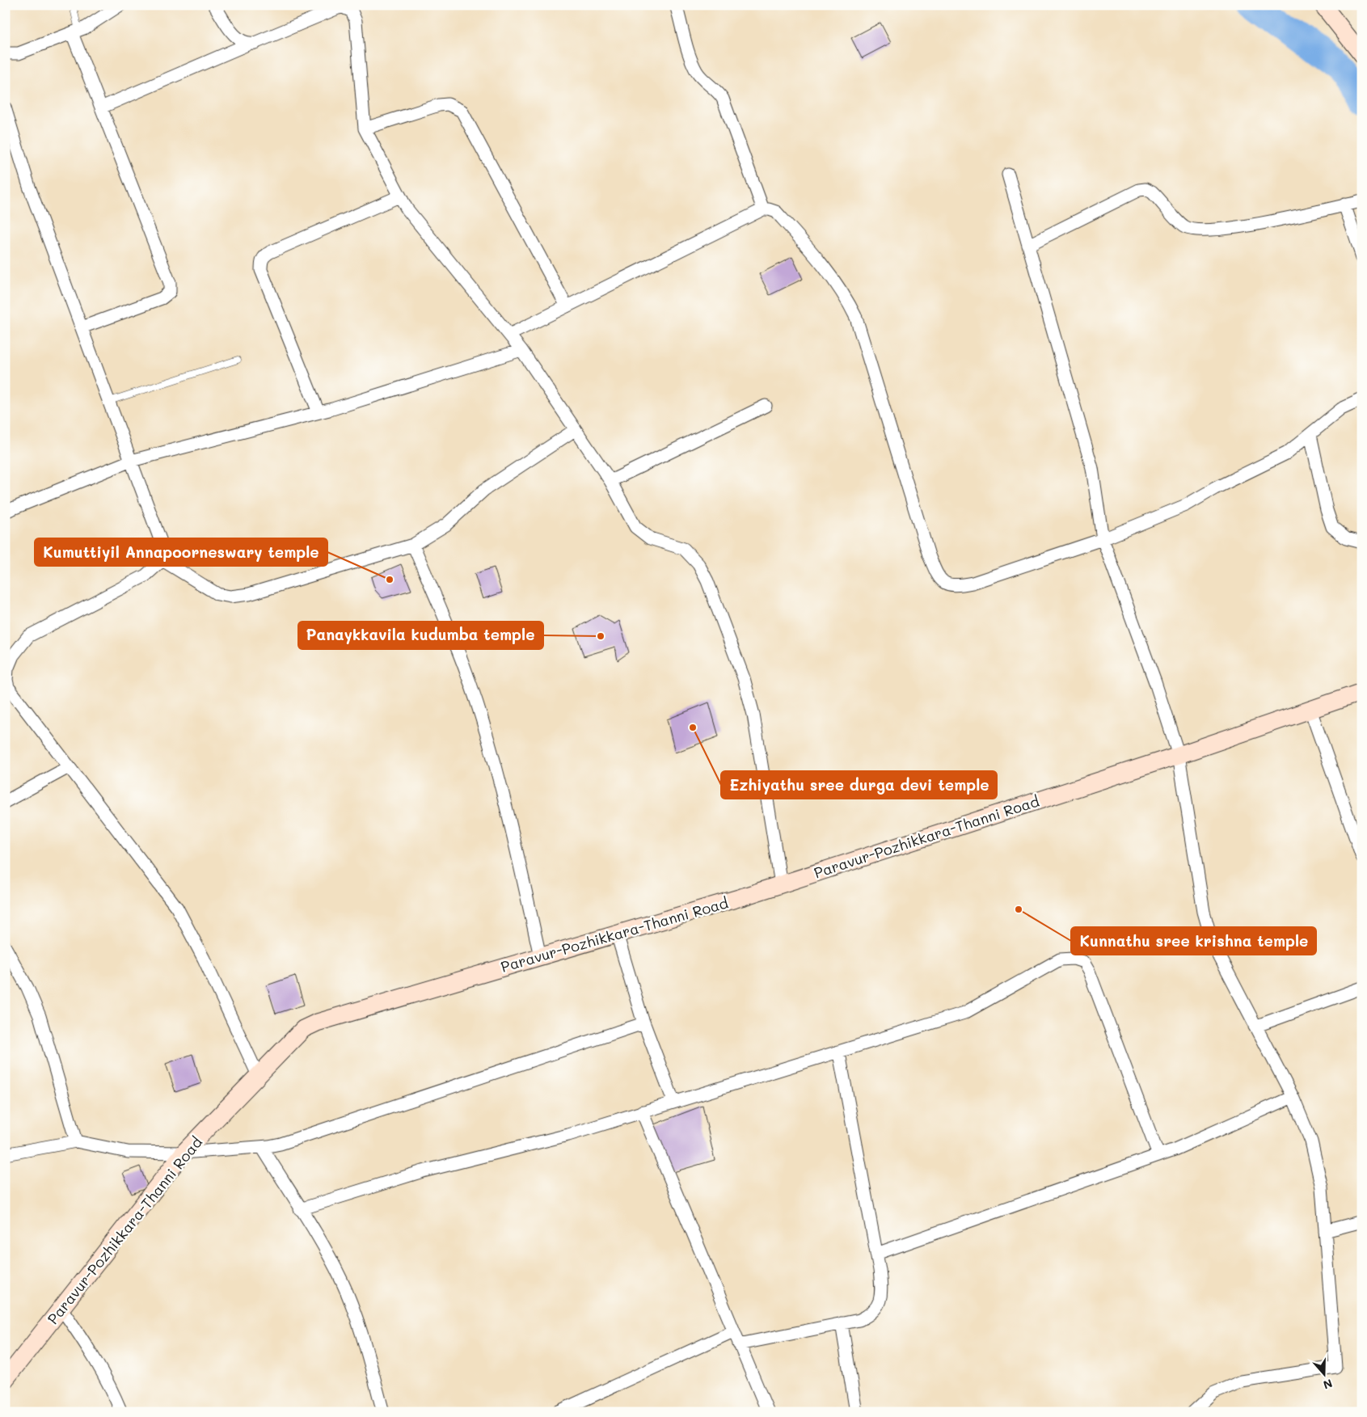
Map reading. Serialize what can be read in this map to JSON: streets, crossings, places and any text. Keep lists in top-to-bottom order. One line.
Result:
{"streets":{"main road":["Paravur-Pozhikkara-Thanni Road"]},"places":["Kumuttiyil Annapoorneswary temple","Panaykkavila kudumba temple","Ezhiyathu sree durga devi temple","Kunnathu sree krishna temple"],"north":"bottom"}
